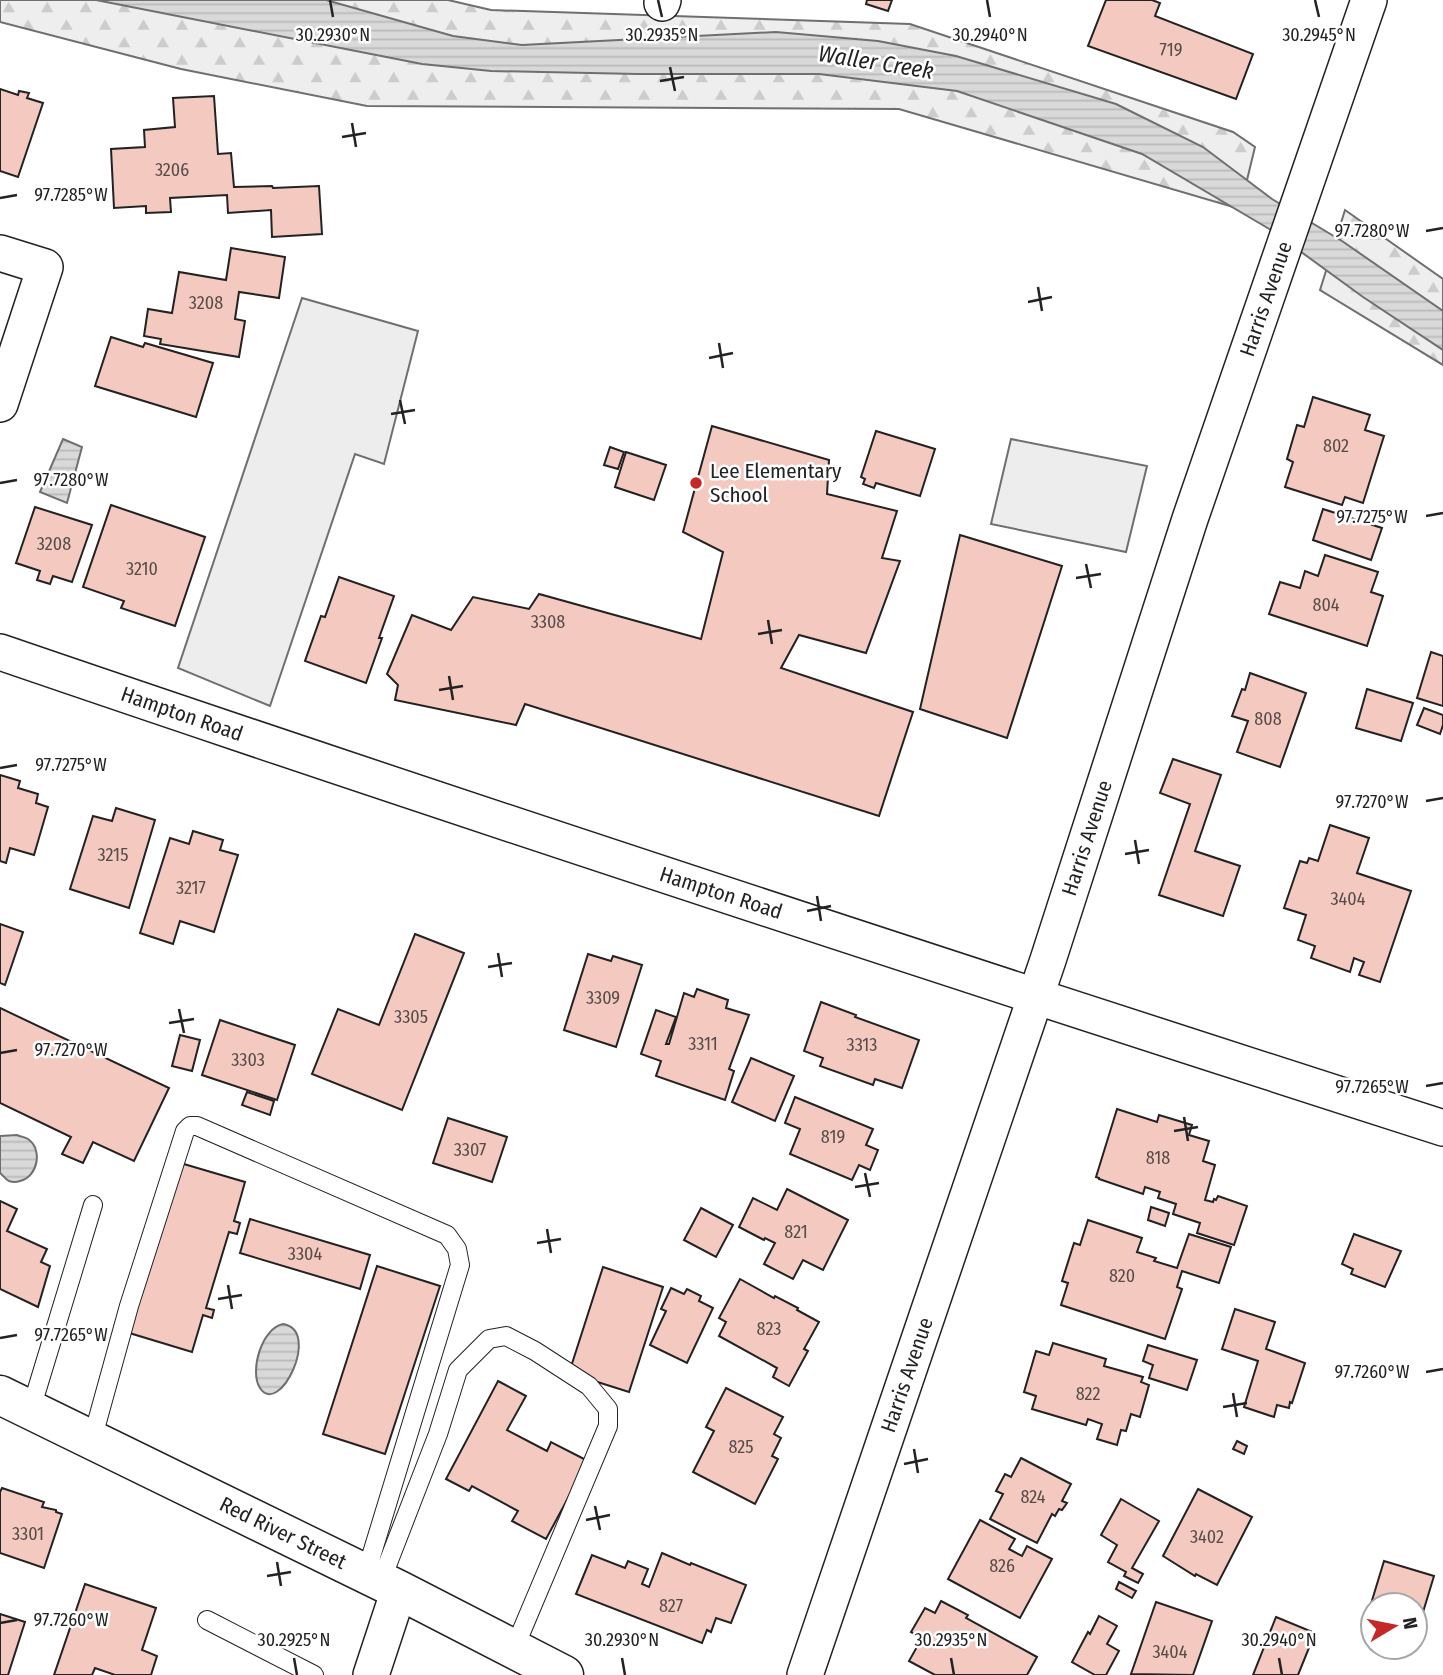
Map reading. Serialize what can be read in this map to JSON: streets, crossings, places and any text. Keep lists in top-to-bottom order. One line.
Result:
{"streets":{"main road":["Red River Street"],"street":["Harris Avenue","Hampton Road"]},"crossings":[["Harris Avenue","Hampton Road"]],"water":["Waller Creek"],"places":["Lee Elementary School"],"house_numbers":["719","3206","3208","802","3208","3210","804","3308","808","3215","3217","3404","3309","3305","3311","3313","3303","819","3307","818","821","3304","820","823","822","825","824","3301","3402","826","827","3404"],"north":"right","coordinates":["30.2945°N","30.2930°N","30.2935°N","30.2940°N","97.7285°W","97.7280°W","97.7275°W","97.7270°W","97.7265°W","97.7260°W","30.2925°N"]}
